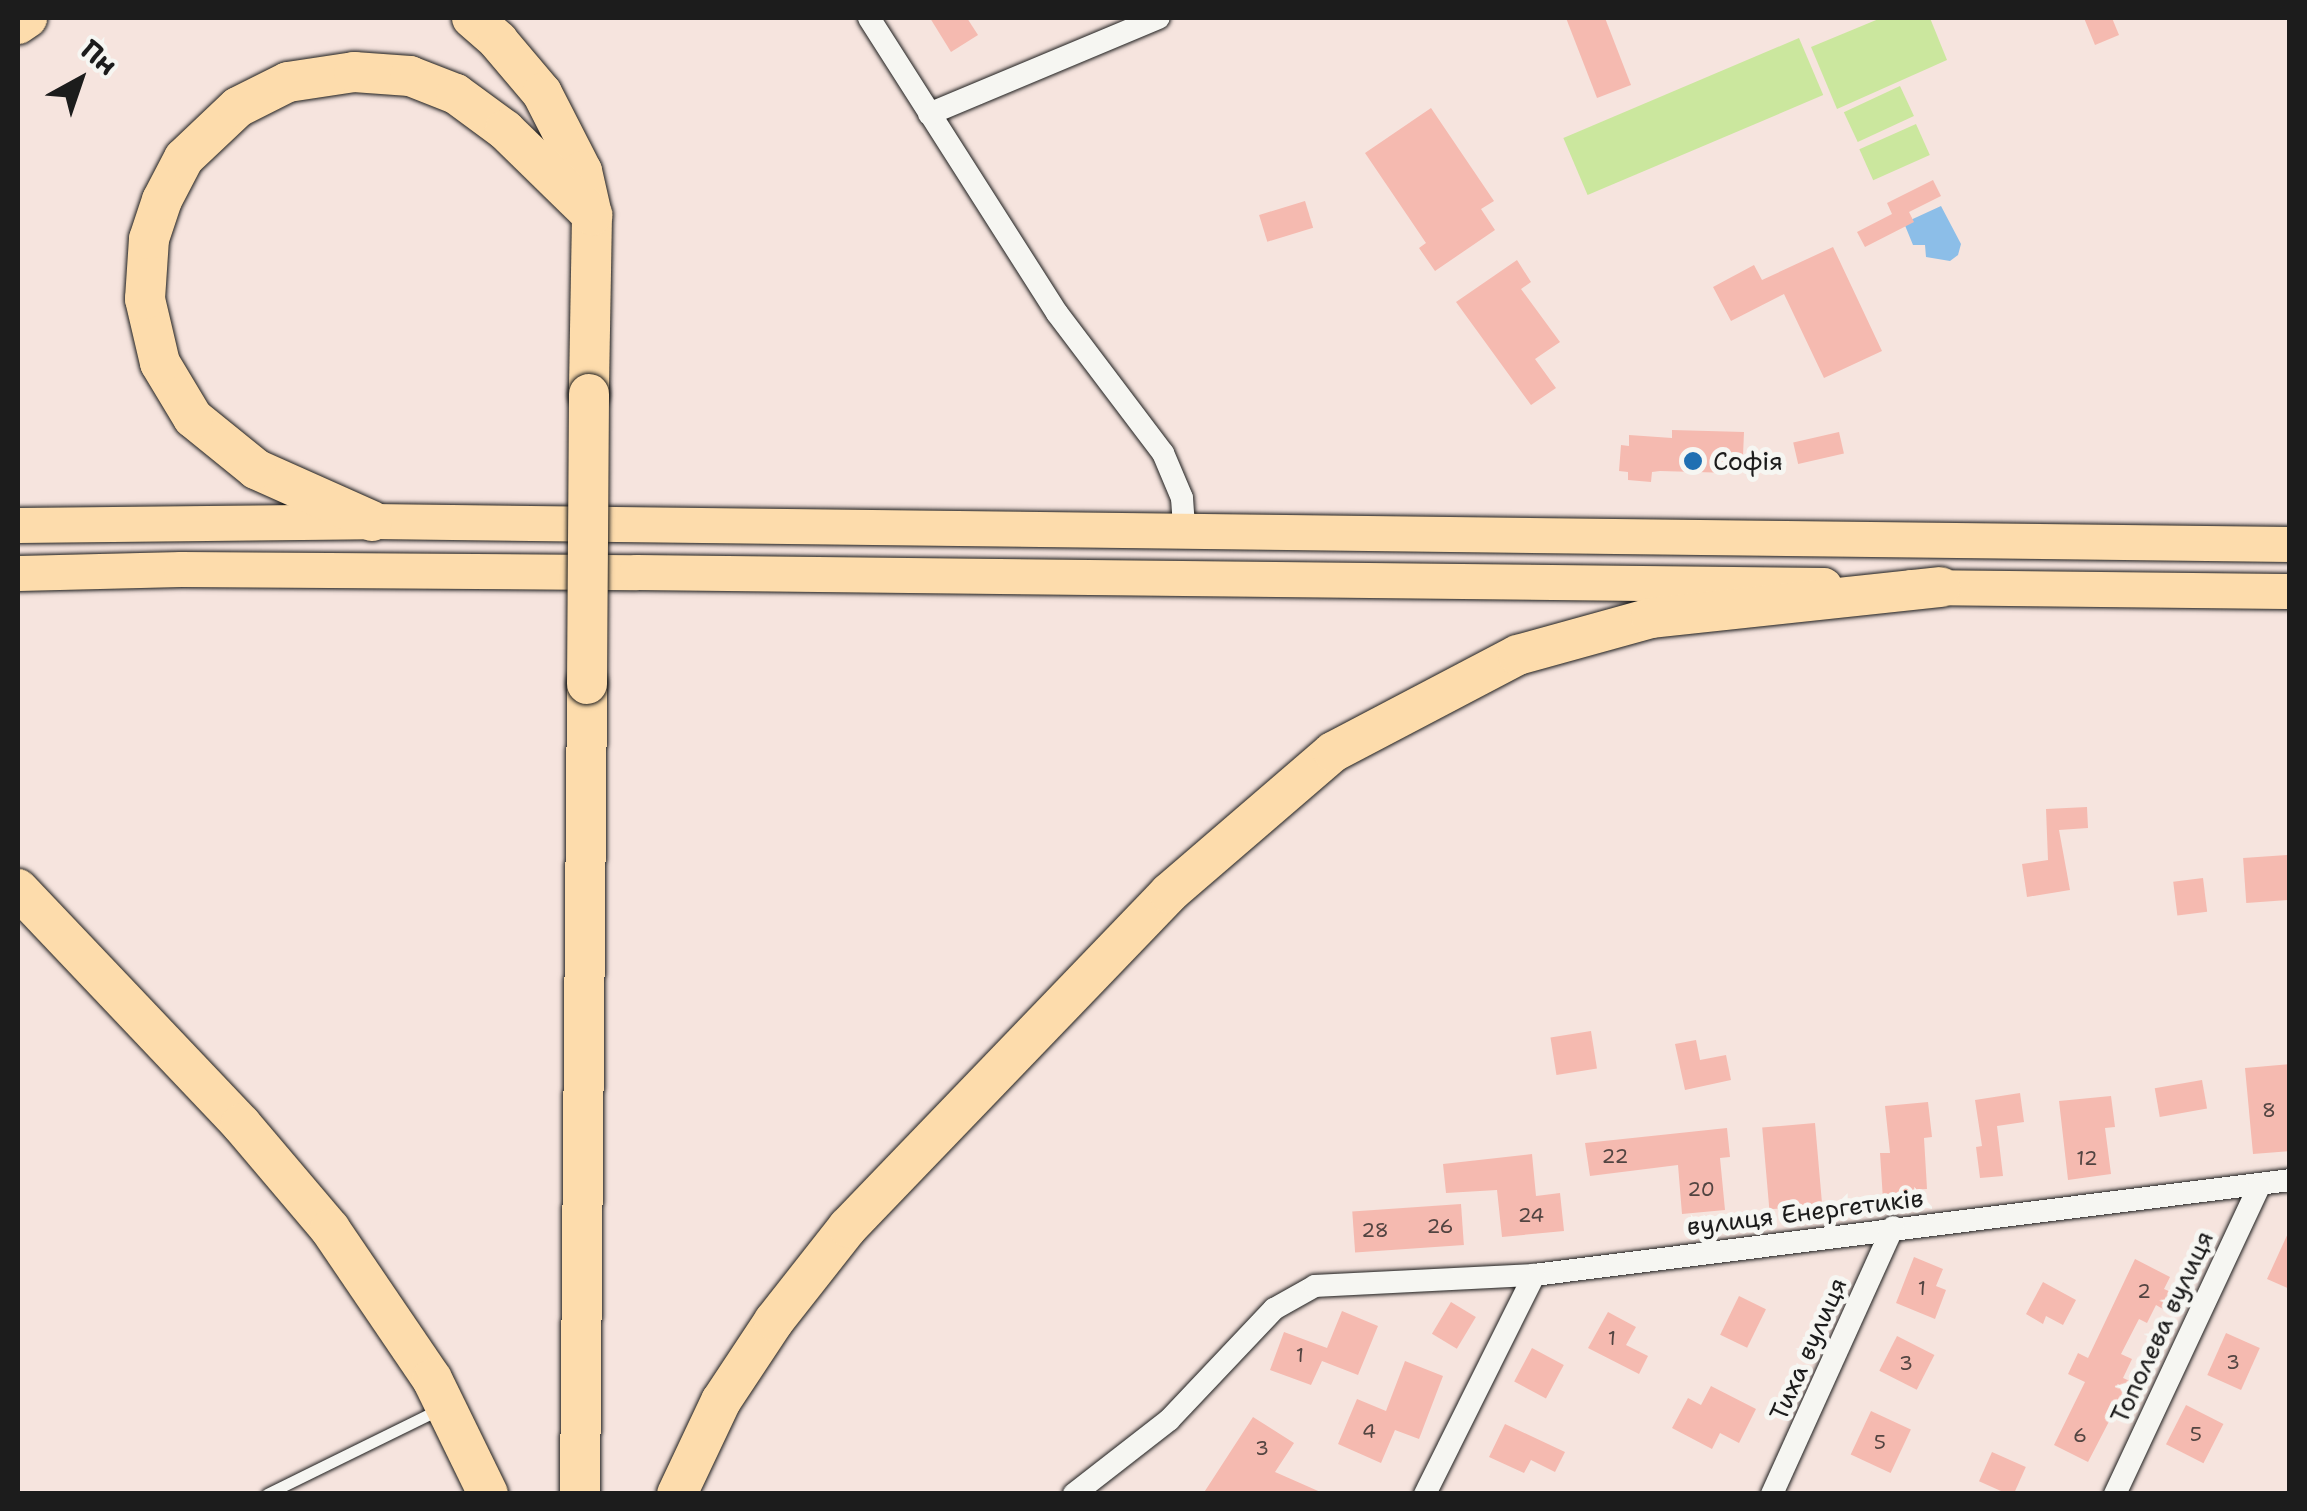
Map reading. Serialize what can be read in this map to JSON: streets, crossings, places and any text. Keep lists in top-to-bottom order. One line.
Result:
{"streets":{"street":["вулиця Енергетиків","Тополева вулиця","Тиха вулиця"]},"crossings":[["вулиця Енергетиків","Тополева вулиця"],["вулиця Енергетиків","Тиха вулиця"]],"places":["Софія"],"house_numbers":["8","22","12","20","24","26","28","1","2","1","1","3","3","4","5","6","5","3"],"north":"top right"}
